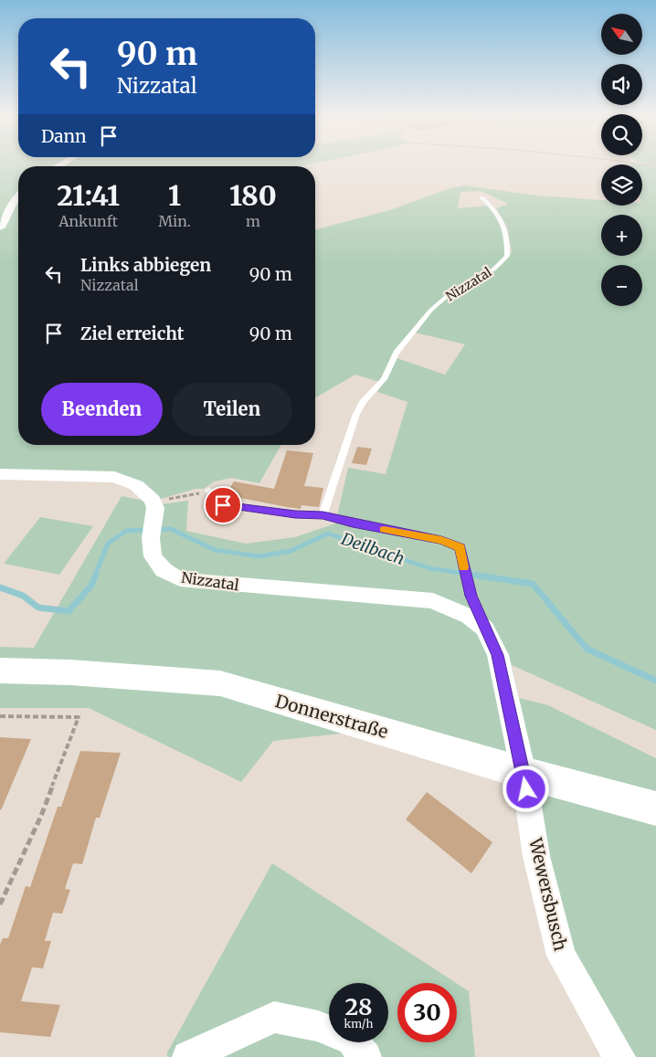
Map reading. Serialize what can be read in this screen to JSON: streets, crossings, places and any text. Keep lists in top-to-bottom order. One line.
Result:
{"streets":{"main road":["Donnerstraße"],"street":["Nizzatal","Wewersbusch"]},"crossings":[["Donnerstraße","Wewersbusch"]],"water":["Deilbach"],"north":"top left","page":{"map_buttons":["+","−"],"turn":["90 m","Nizzatal"],"then":"Dann","eta":["21:41","Ankunft","1","Min.","180","m"],"list":[{"name":"Links abbiegen","note":"Nizzatal","value":"90 m"},{"name":"Ziel erreicht","value":"90 m"}],"buttons":["Beenden","Teilen"],"speed":"28 km/h","limit":"30"}}
